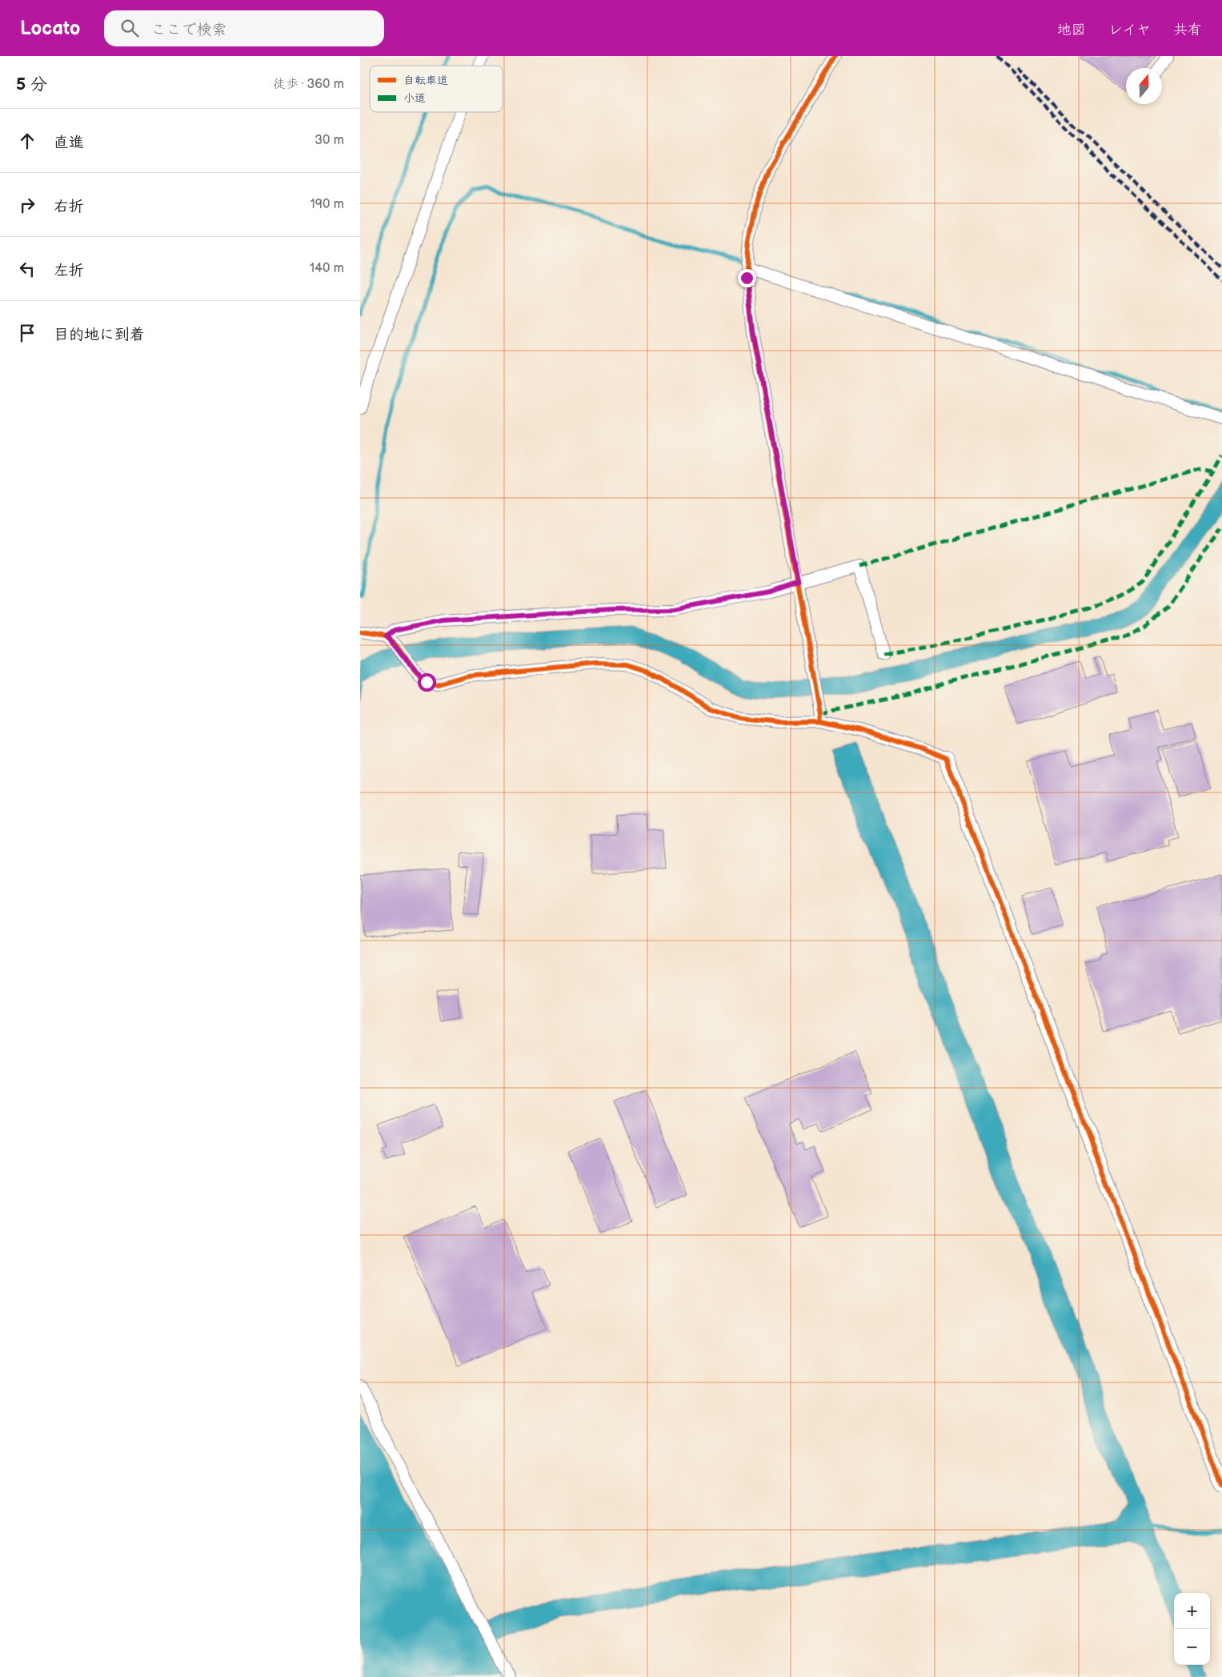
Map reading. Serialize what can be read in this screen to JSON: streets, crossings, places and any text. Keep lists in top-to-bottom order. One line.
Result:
{"legend":["自転車道","小道"],"north":"top","page":{"header":"Locato","search":"ここで検索","nav":["地図","レイヤ","共有"],"heading":["5 分","徒歩 · 360 m"],"list":[["直進","30 m"],["右折","190 m"],["左折","140 m"],"目的地に到着"],"map_buttons":["+","−"]}}
